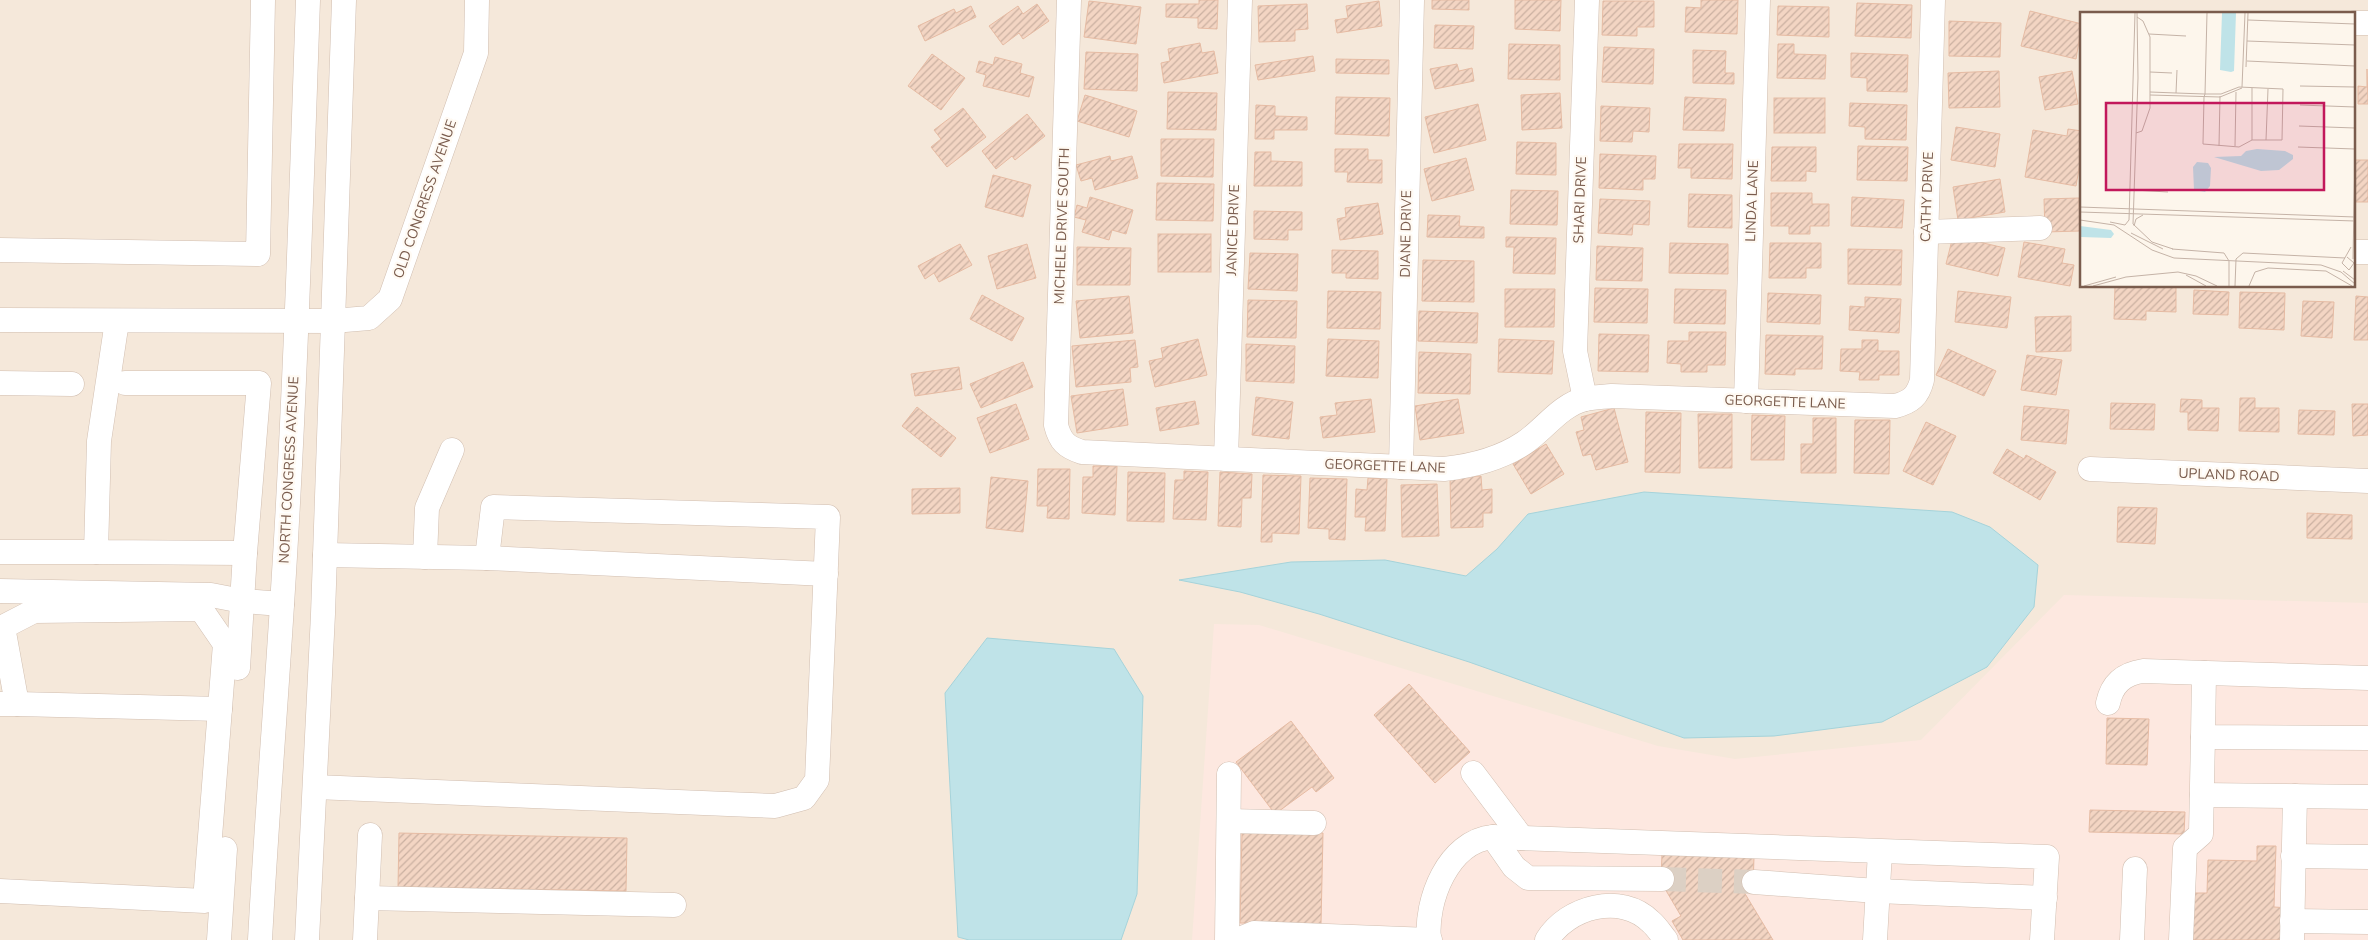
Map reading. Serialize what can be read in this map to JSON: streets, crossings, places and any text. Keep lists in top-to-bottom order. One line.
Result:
{"streets":{"street":["CATHY DRIVE","OLD CONGRESS AVENUE","SHARI DRIVE","LINDA LANE","MICHELE DRIVE SOUTH","JANICE DRIVE","DIANE DRIVE","GEORGETTE LANE","NORTH CONGRESS AVENUE","UPLAND ROAD"]},"crossings":[["CATHY DRIVE","GEORGETTE LANE"],["OLD CONGRESS AVENUE","NORTH CONGRESS AVENUE"],["SHARI DRIVE","GEORGETTE LANE"],["LINDA LANE","GEORGETTE LANE"],["MICHELE DRIVE SOUTH","GEORGETTE LANE"],["JANICE DRIVE","GEORGETTE LANE"],["DIANE DRIVE","GEORGETTE LANE"]]}
